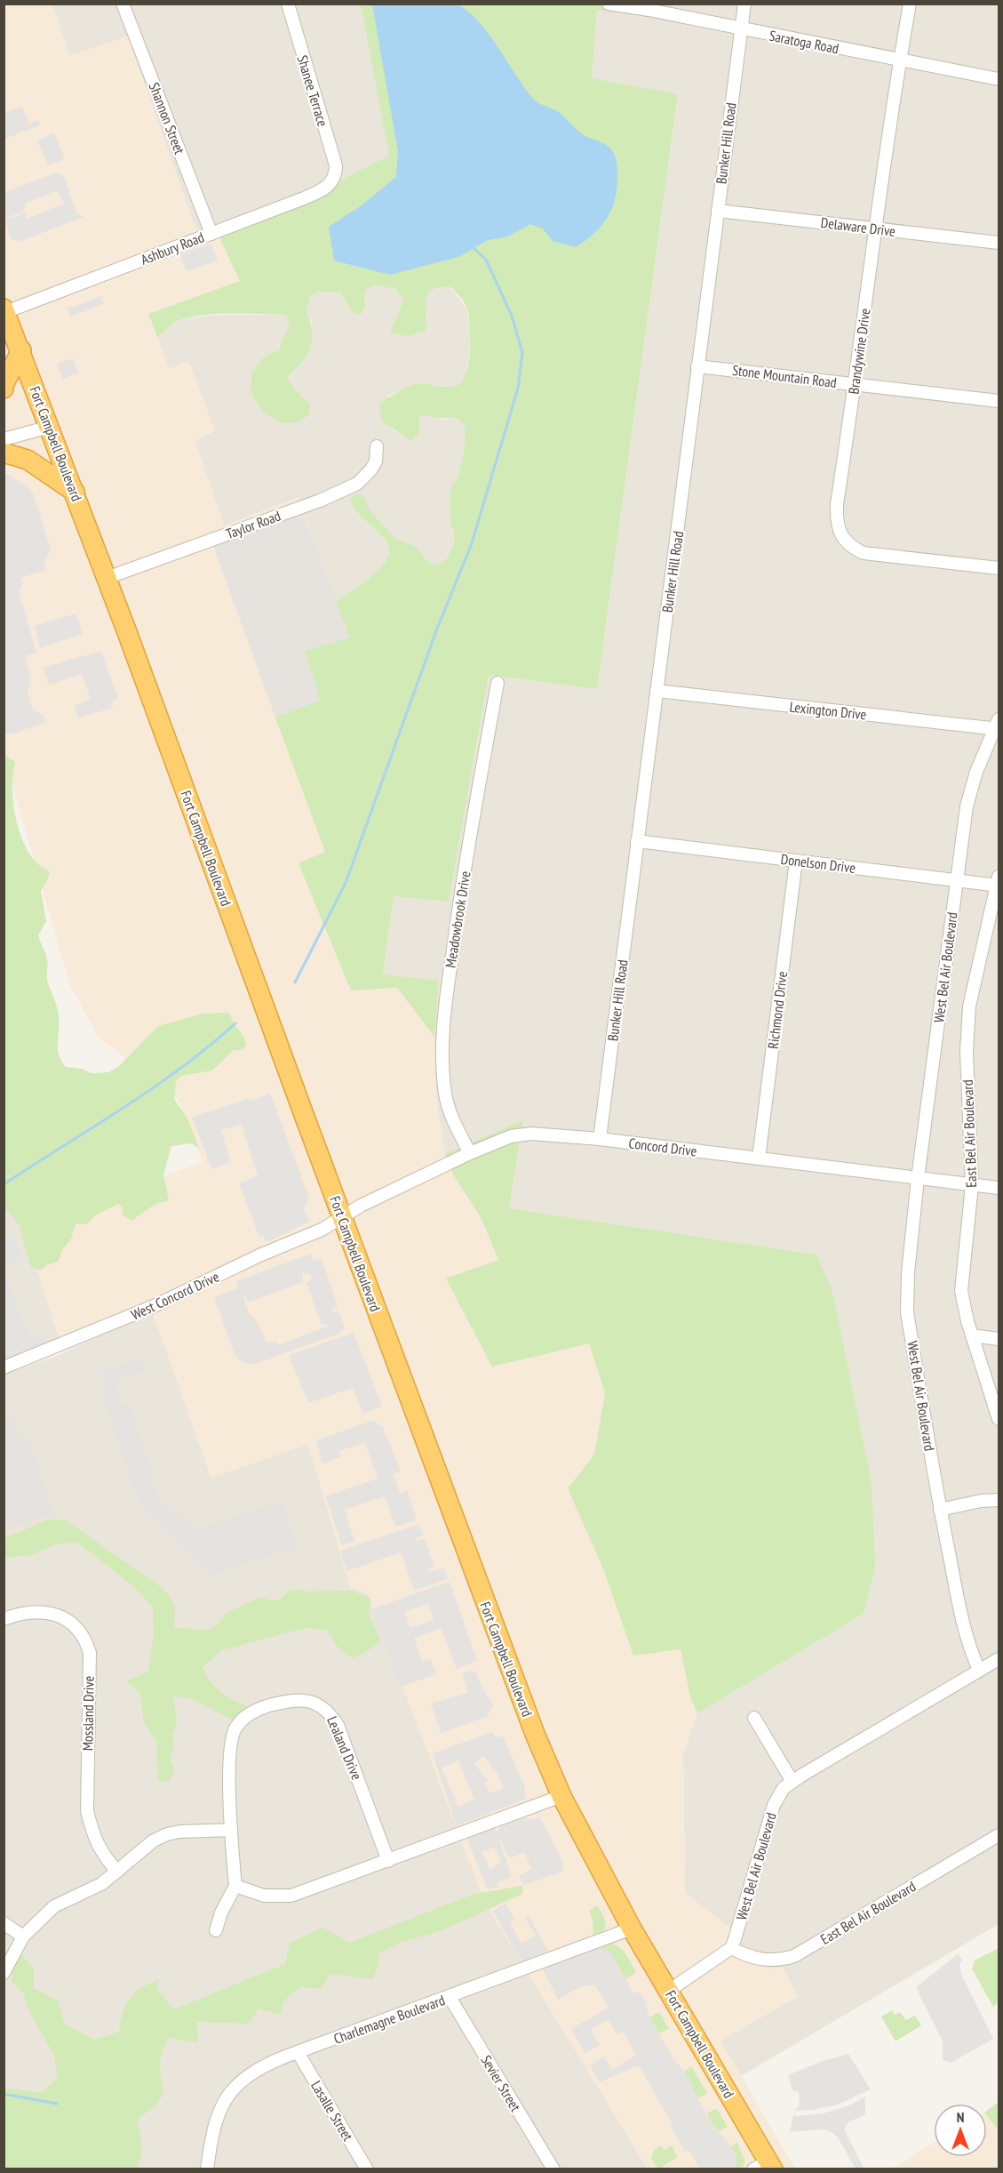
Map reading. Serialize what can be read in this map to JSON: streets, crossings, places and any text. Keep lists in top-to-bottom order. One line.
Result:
{"streets":{"highway":["Fort Campbell Boulevard"],"street":["Saratoga Road","Shanee Terrace","Shannon Street","Bunker Hill Road","Delaware Drive","Ashbury Road","Brandywine Drive","Stone Mountain Road","Taylor Road","Lexington Drive","Donelson Drive","Meadowbrook Drive","West Bel Air Boulevard","Richmond Drive","East Bel Air Boulevard","Concord Drive","West Concord Drive","Mossland Drive","Lealand Drive","Charlemagne Boulevard","Sevier Street","Lasalle Street"]},"crossings":[["Saratoga Road","Bunker Hill Road"],["Saratoga Road","Brandywine Drive"],["Shanee Terrace","Ashbury Road"],["Shannon Street","Ashbury Road"],["Bunker Hill Road","Delaware Drive"],["Bunker Hill Road","Stone Mountain Road"],["Bunker Hill Road","Lexington Drive"],["Bunker Hill Road","Donelson Drive"],["Bunker Hill Road","Concord Drive"],["Delaware Drive","Brandywine Drive"],["Ashbury Road","Fort Campbell Boulevard"],["Brandywine Drive","Stone Mountain Road"],["Fort Campbell Boulevard","Taylor Road"],["Fort Campbell Boulevard","Concord Drive"],["Fort Campbell Boulevard","West Concord Drive"],["Fort Campbell Boulevard","Charlemagne Boulevard"],["Lexington Drive","West Bel Air Boulevard"],["Donelson Drive","West Bel Air Boulevard"],["Donelson Drive","Richmond Drive"],["Donelson Drive","East Bel Air Boulevard"],["Meadowbrook Drive","Concord Drive"],["West Bel Air Boulevard","East Bel Air Boulevard"],["West Bel Air Boulevard","Concord Drive"],["Richmond Drive","Concord Drive"],["East Bel Air Boulevard","Concord Drive"],["Concord Drive","West Concord Drive"],["Charlemagne Boulevard","Sevier Street"],["Charlemagne Boulevard","Lasalle Street"]],"north":"top"}
